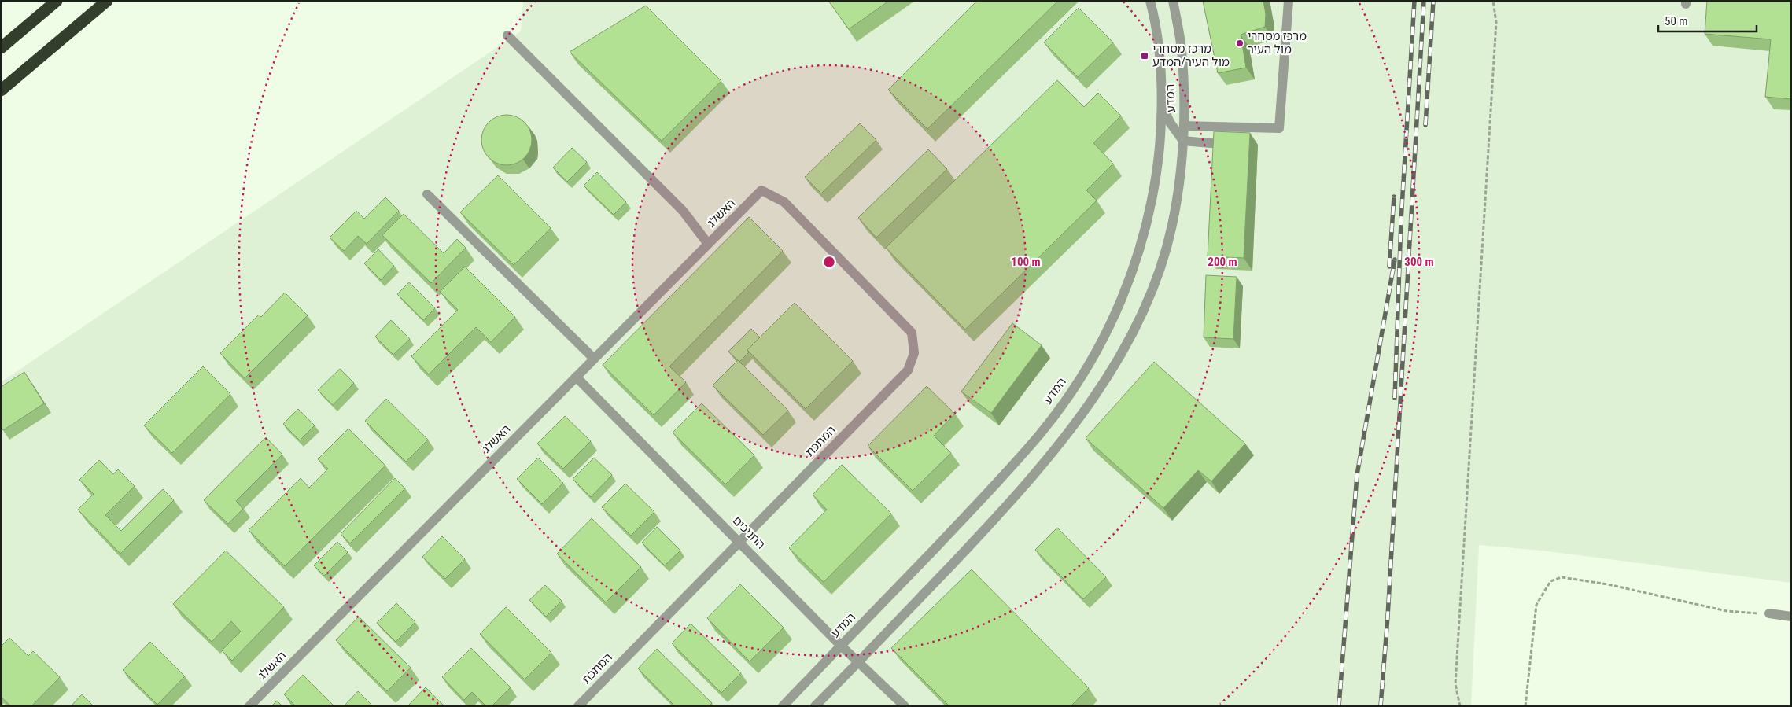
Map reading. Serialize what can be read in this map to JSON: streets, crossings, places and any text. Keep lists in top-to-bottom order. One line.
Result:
{"streets":{"street":["המדע","האשלג","המתכת","החניכים"]},"crossings":[["המדע","החניכים"],["האשלג","המתכת"],["האשלג","החניכים"],["המתכת","החניכים"]],"places":{"other":["מרכז מסחרי מול העיר"],"transit":["מרכז מסחרי מול העיר/המדע"]},"scale_bar":"50 m","rings":["100 m","200 m","300 m"]}
